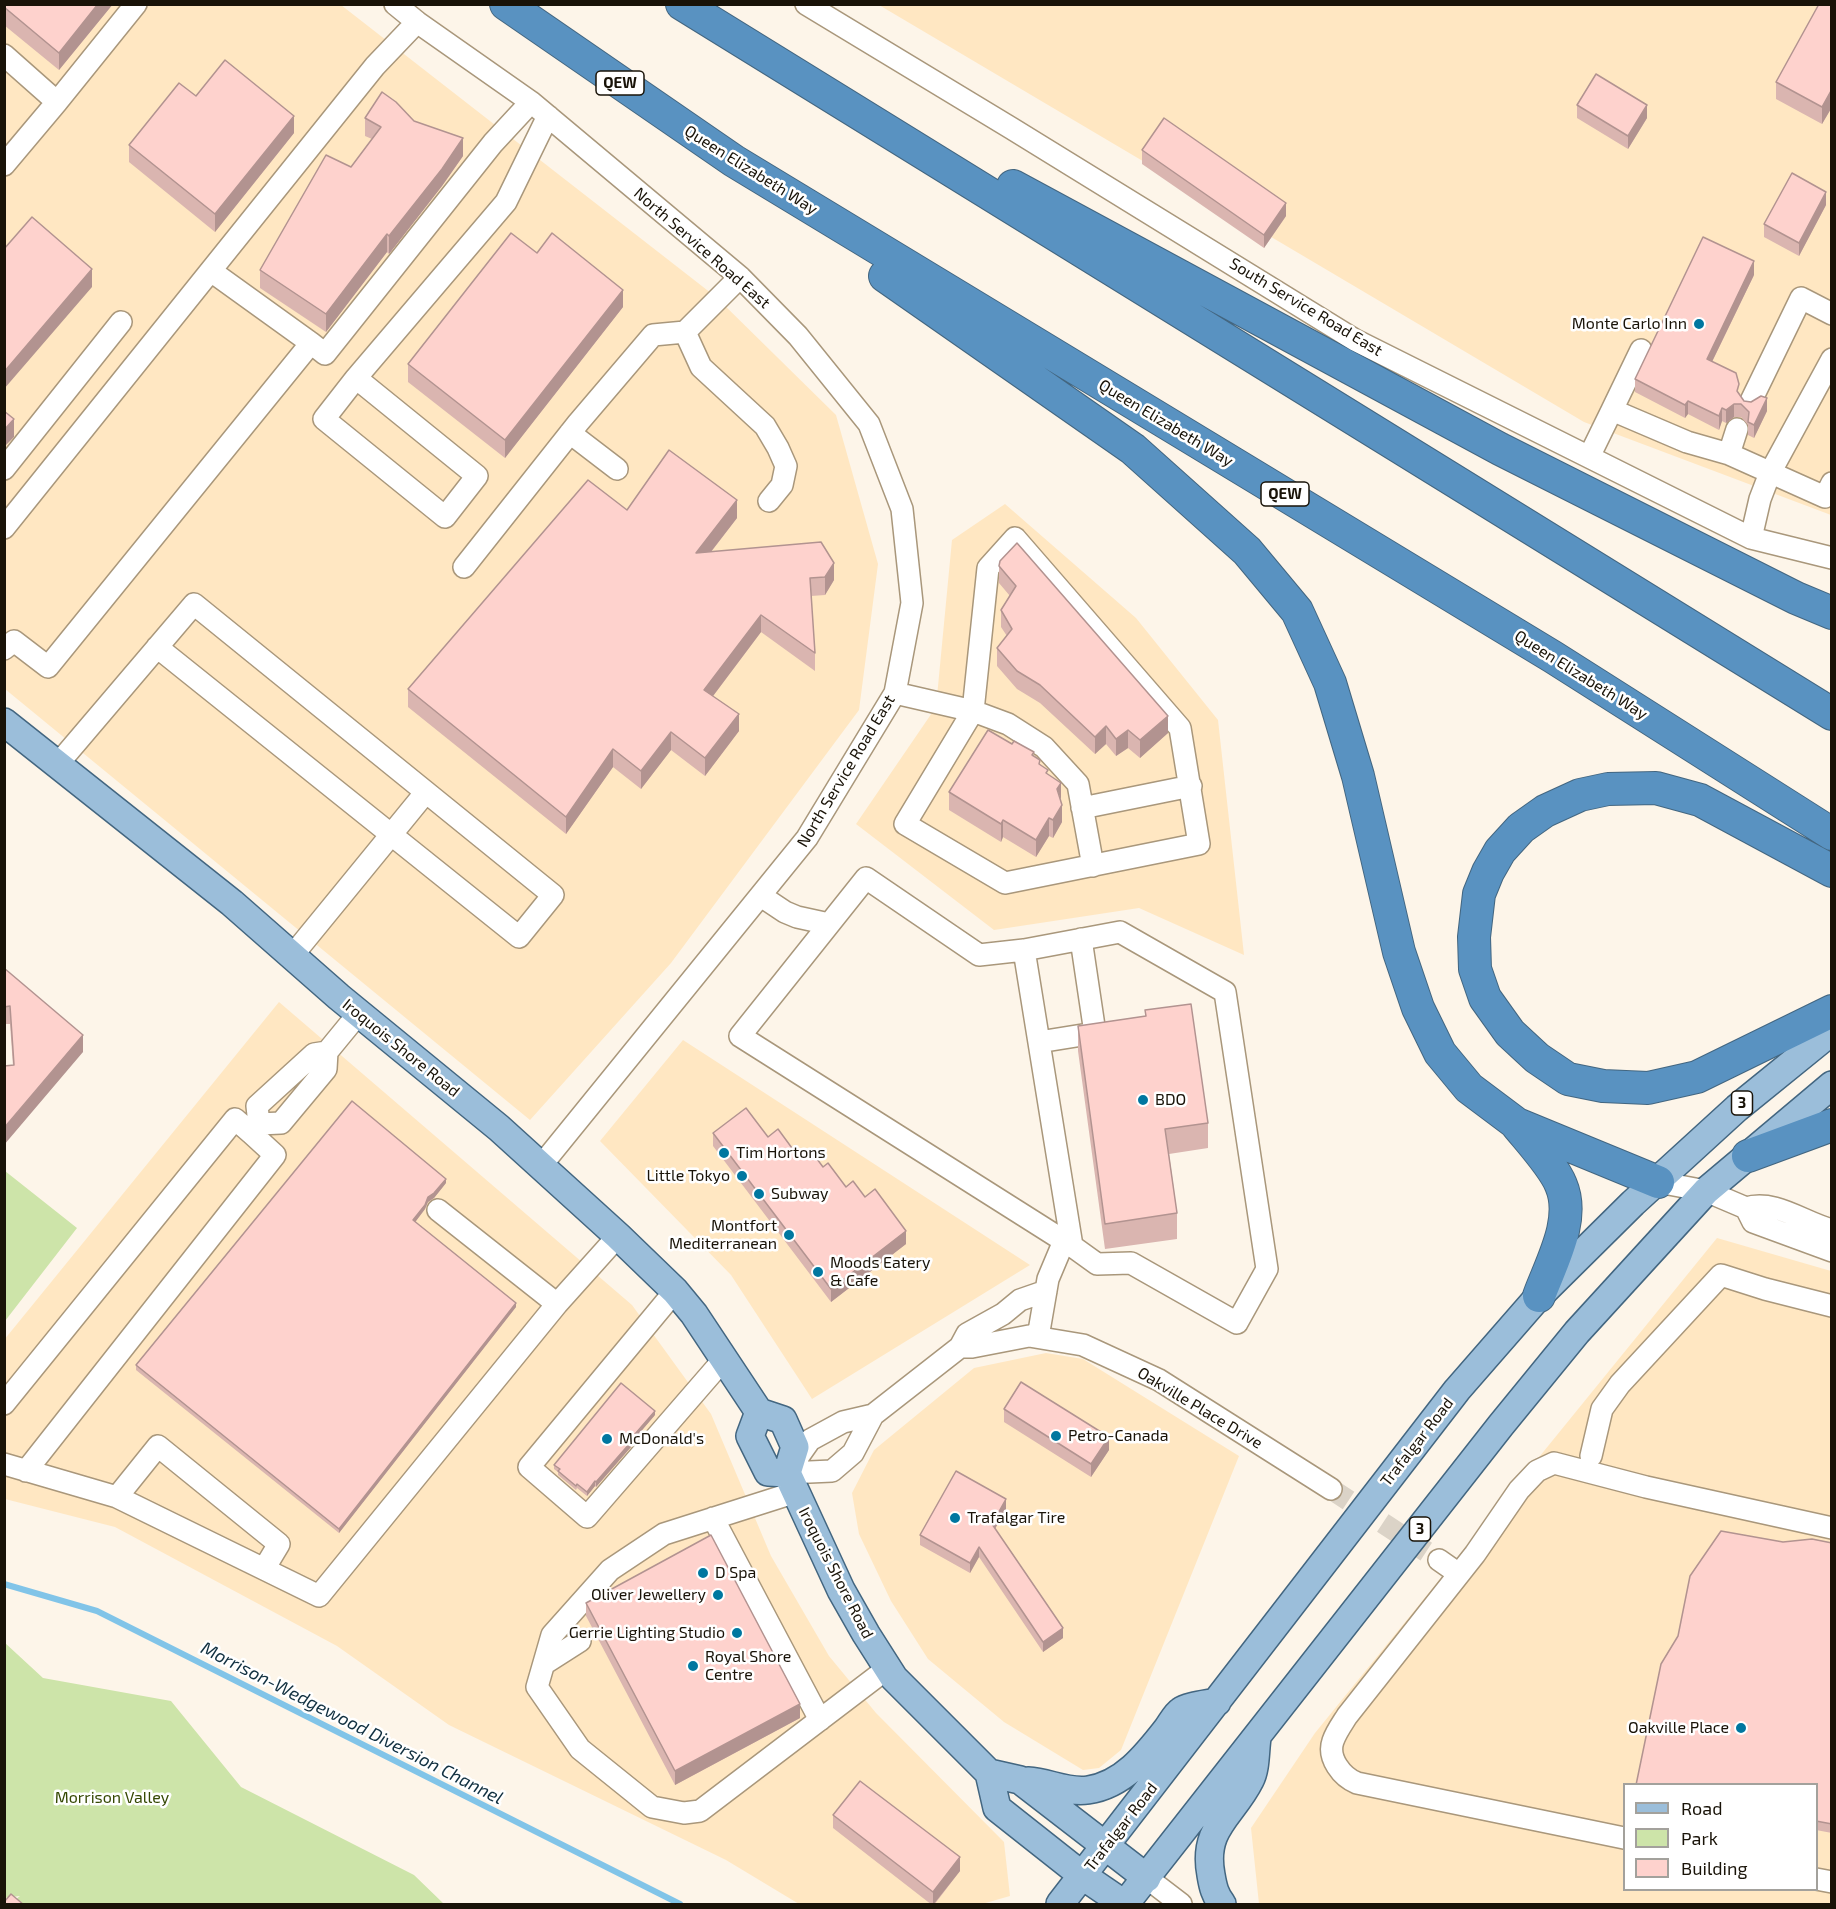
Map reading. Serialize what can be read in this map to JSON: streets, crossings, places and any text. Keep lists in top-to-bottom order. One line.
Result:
{"streets":{"highway":["QEW","Queen Elizabeth Way"],"main road":["Iroquois Shore Road","3","Trafalgar Road"],"street":["North Service Road East","South Service Road East","Oakville Place Drive"]},"crossings":[["North Service Road East","Iroquois Shore Road"]],"water":["Morrison-Wedgewood Diversion Channel"],"parks":["Morrison Valley"],"places":["Monte Carlo Inn","BDO","Tim Hortons","Little Tokyo","Subway","Montfort Mediterranean","Moods Eatery & Cafe","Petro-Canada","McDonald's","Trafalgar Tire","D Spa","Oliver Jewellery","Gerrie Lighting Studio","Royal Shore Centre","Oakville Place"],"legend":["Road","Park","Building"]}
